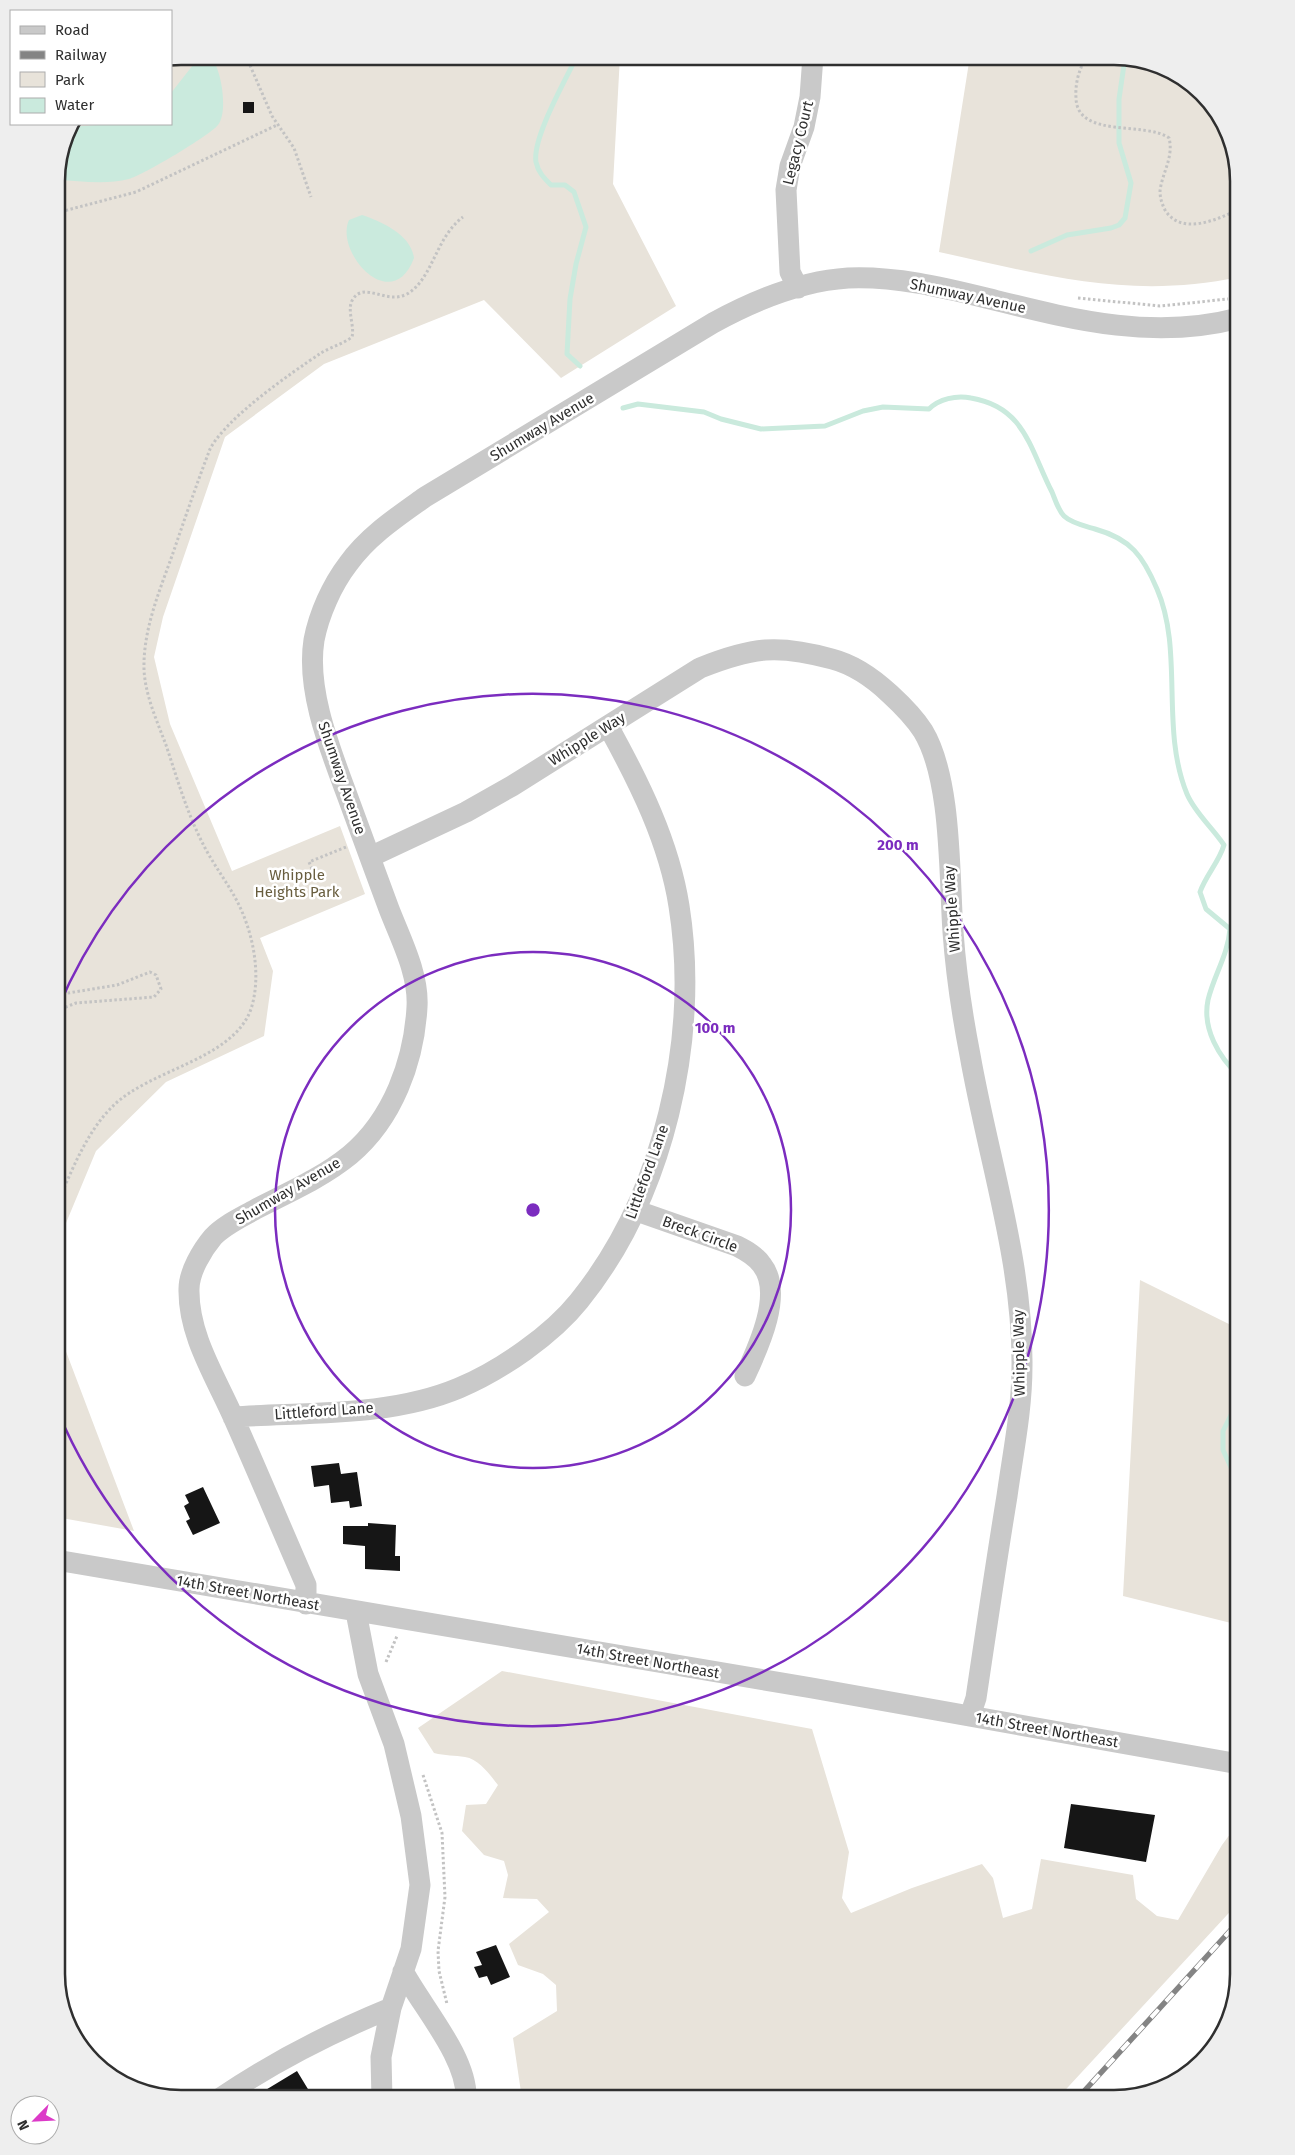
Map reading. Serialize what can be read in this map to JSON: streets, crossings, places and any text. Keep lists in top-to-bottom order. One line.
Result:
{"streets":{"street":["Legacy Court","Shumway Avenue","Whipple Way","Littleford Lane","Breck Circle","14th Street Northeast"]},"crossings":[["Legacy Court","Shumway Avenue"],["Shumway Avenue","Whipple Way"],["Shumway Avenue","Littleford Lane"],["Shumway Avenue","14th Street Northeast"],["Whipple Way","Littleford Lane"],["Whipple Way","14th Street Northeast"],["Littleford Lane","Breck Circle"]],"parks":["Whipple Heights Park"],"legend":["Road","Railway","Park","Water"],"north":"bottom left","rings":["200 m","100 m"]}
